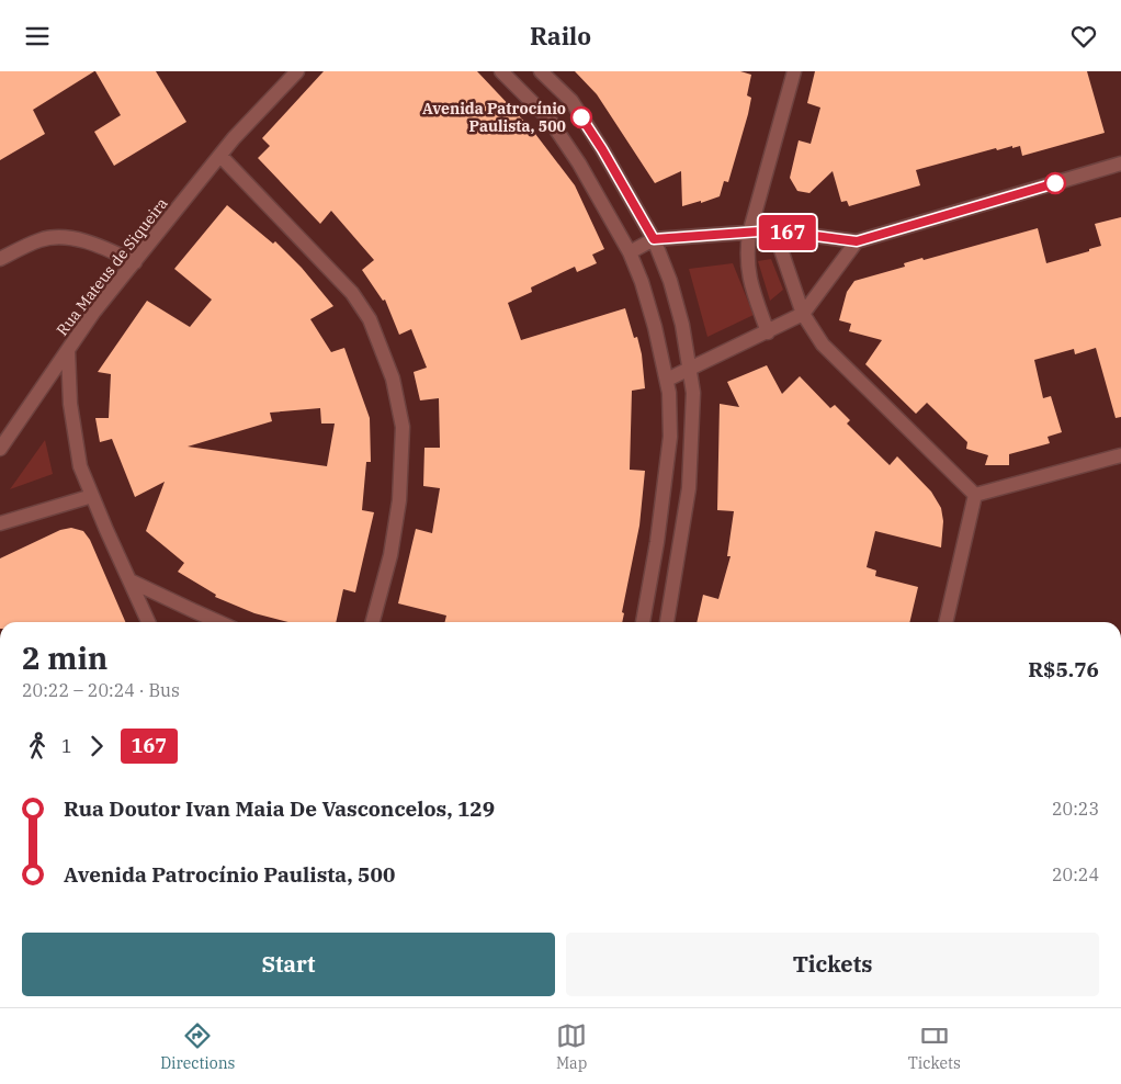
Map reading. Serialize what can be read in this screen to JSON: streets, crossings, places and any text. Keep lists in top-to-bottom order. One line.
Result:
{"streets":{"street":["Rua Mateus de Siqueira"]},"places":["Avenida Patrocínio Paulista, 500"],"lines":["bus line 167"],"page":{"header":"Railo","on_map":"167","heading":["2 min","20:22 – 20:24 · Bus","R$5.76"],"legs":["1","167"],"list":[{"name":"Rua Doutor Ivan Maia De Vasconcelos, 129","value":"20:23"},{"name":"Avenida Patrocínio Paulista, 500","value":"20:24"}],"buttons":["Start","Tickets"],"tabs":["Directions","Map","Tickets"]}}
